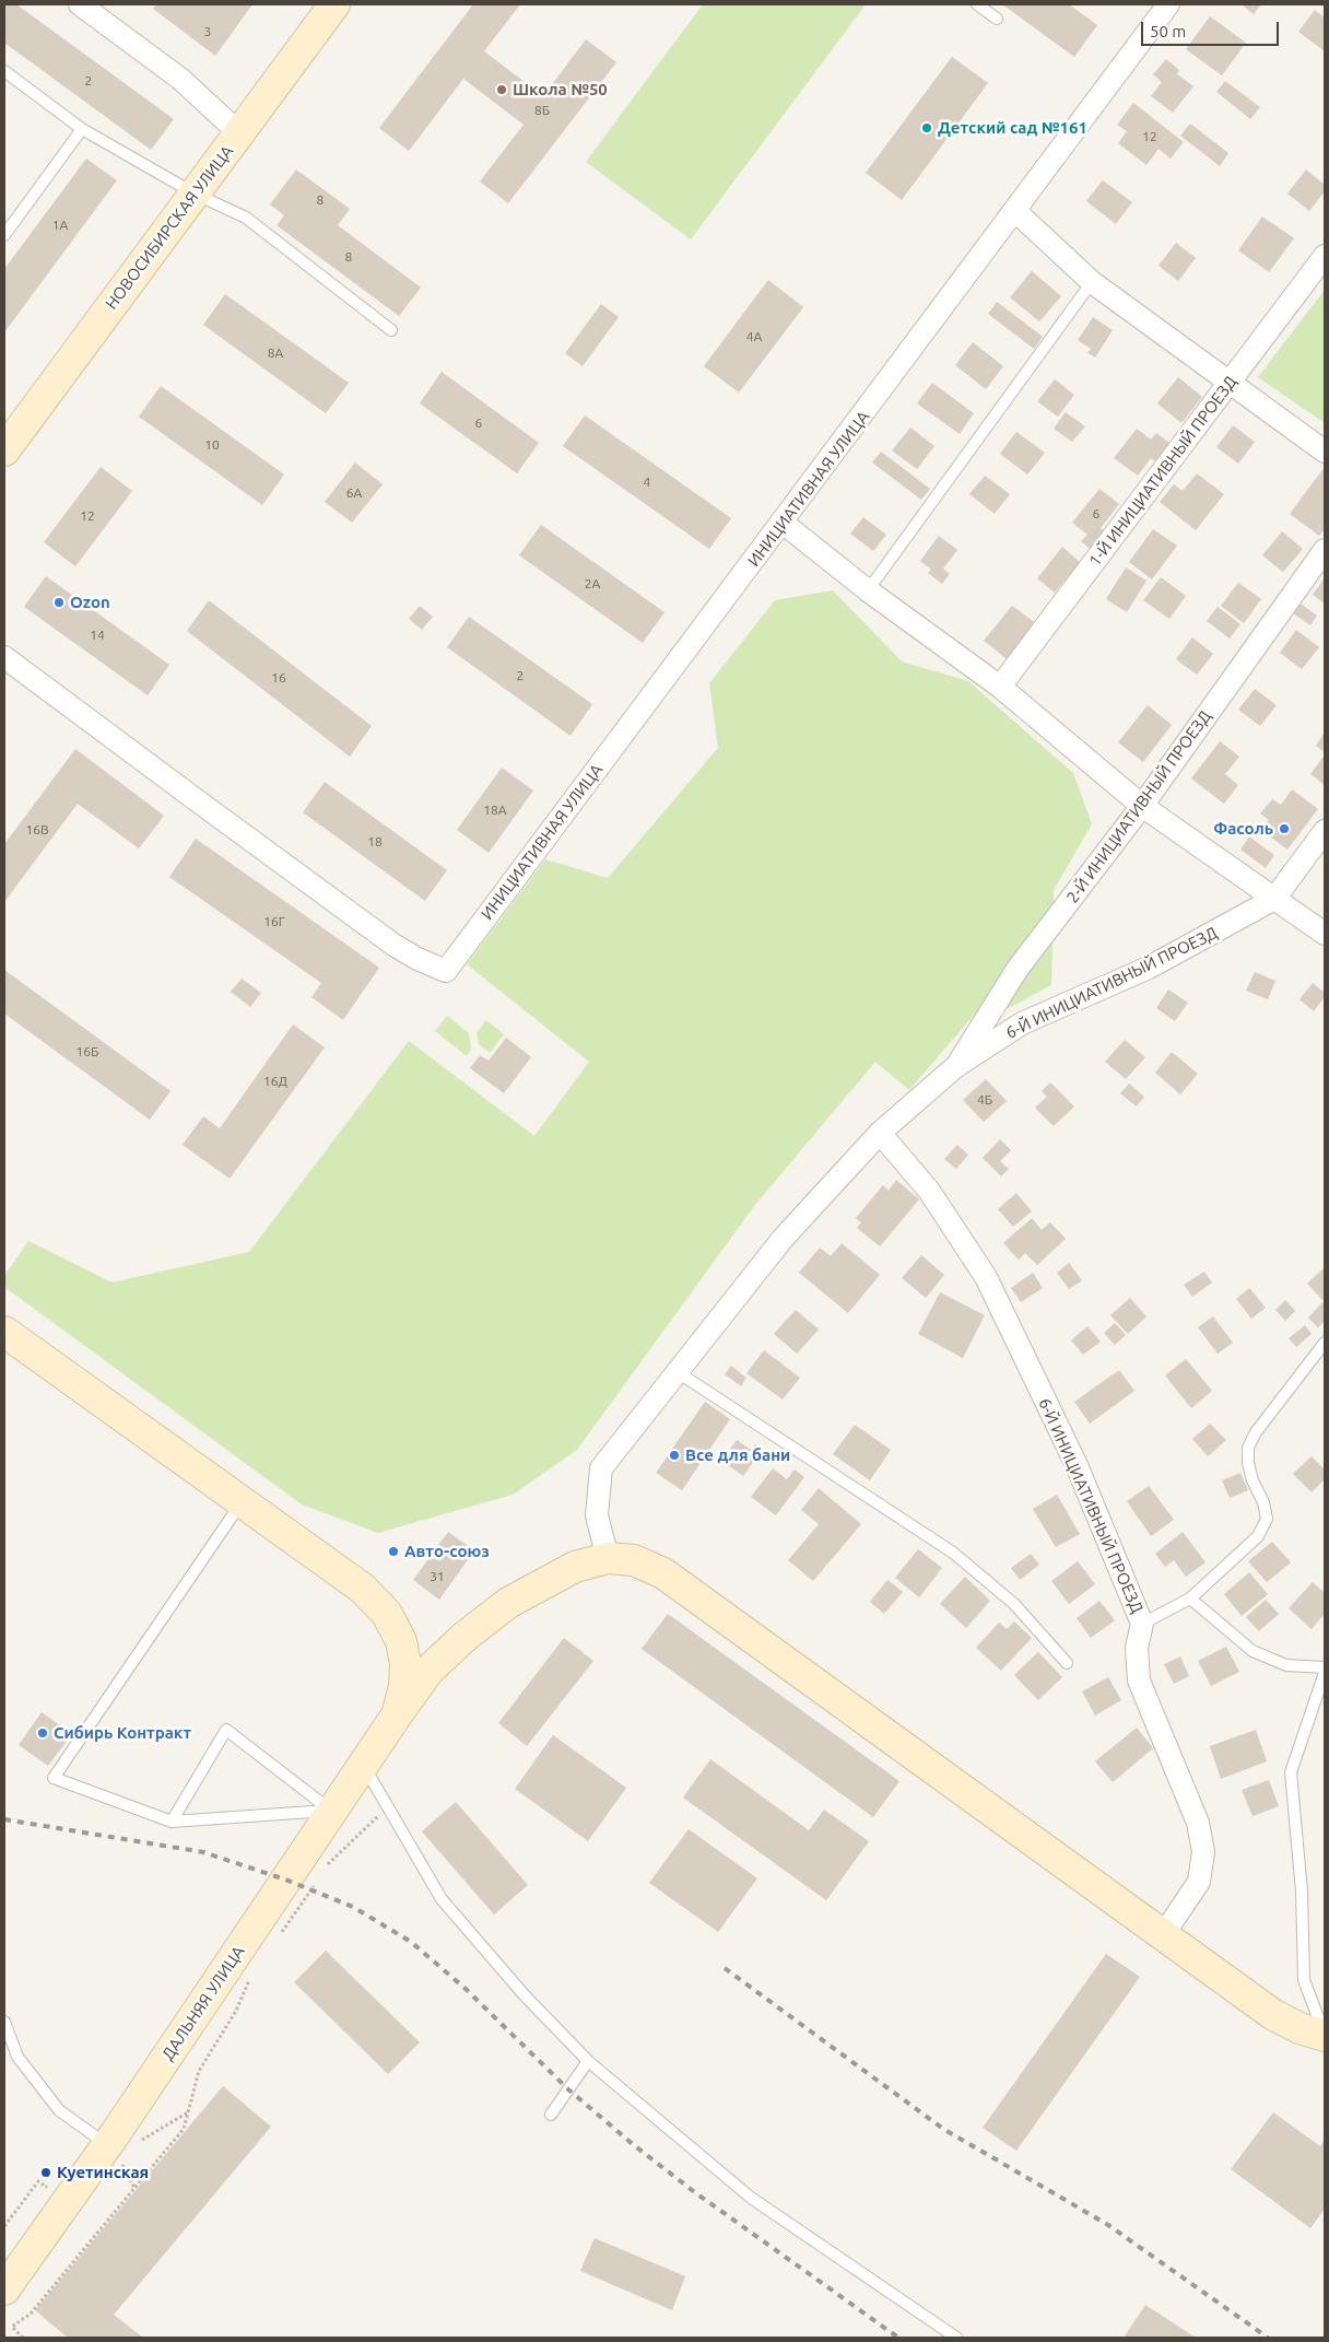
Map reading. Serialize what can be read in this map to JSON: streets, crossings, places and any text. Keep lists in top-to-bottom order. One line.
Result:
{"streets":{"street":["НОВОСИБИРСКАЯ УЛИЦА","1-Й ИНИЦИАТИВНЫЙ ПРОЕЗД","ИНИЦИАТИВНАЯ УЛИЦА","2-Й ИНИЦИАТИВНЫЙ ПРОЕЗД","6-Й ИНИЦИАТИВНЫЙ ПРОЕЗД","ДАЛЬНЯЯ УЛИЦА"]},"crossings":[["2-Й ИНИЦИАТИВНЫЙ ПРОЕЗД","6-Й ИНИЦИАТИВНЫЙ ПРОЕЗД"],["6-Й ИНИЦИАТИВНЫЙ ПРОЕЗД","ДАЛЬНЯЯ УЛИЦА"]],"places":["Школа №50","Детский сад №161","Ozon","Фасоль","Все для бани","Авто-союз","Сибирь Контракт","Куетинская"],"house_numbers":["3","2","8Б","12","8","1А","8","4А","8А","6","10","4","6А","6","12","2А","14","2","16","18А","16В","18","16Г","16Б","16Д","4Б","31"],"scale_bar":"50 m"}
